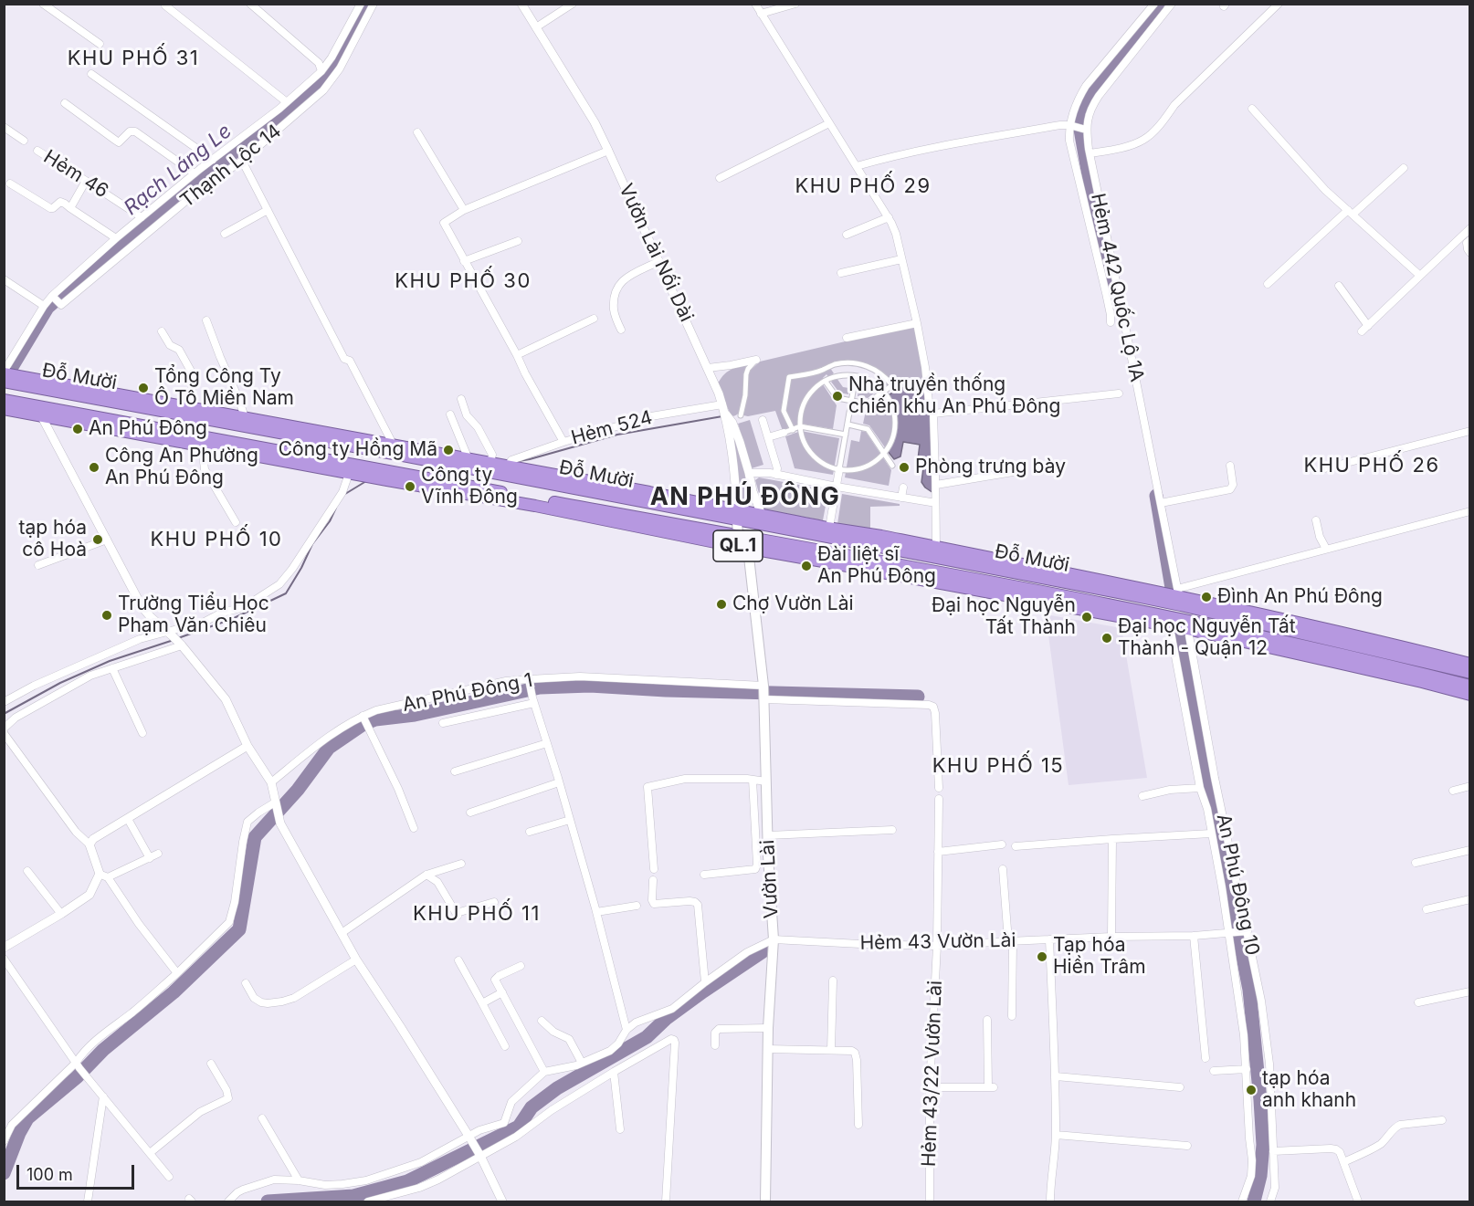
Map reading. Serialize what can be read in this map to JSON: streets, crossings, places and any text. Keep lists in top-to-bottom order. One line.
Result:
{"streets":{"highway":["Đỗ Mười","QL.1"],"main road":["Vườn Lài"],"street":["Thạnh Lộc 14","Hẻm 46","Vườn Lài Nối Dài","Hẻm 442 Quốc Lộ 1A","Hẻm 524","An Phú Đông 1","An Phú Đông 10","Hẻm 43 Vườn Lài","Hẻm 43/22 Vườn Lài"]},"crossings":[["Thạnh Lộc 14","Hẻm 46"],["Thạnh Lộc 14","Đỗ Mười"],["Vườn Lài Nối Dài","Đỗ Mười"],["Vườn Lài Nối Dài","Hẻm 524"],["Vườn Lài Nối Dài","Vườn Lài"],["Hẻm 442 Quốc Lộ 1A","Đỗ Mười"],["Đỗ Mười","Hẻm 524"],["Đỗ Mười","Vườn Lài"],["Đỗ Mười","An Phú Đông 10"],["Hẻm 524","Vườn Lài"],["An Phú Đông 1","Vườn Lài"],["Vườn Lài","Hẻm 43 Vườn Lài"],["An Phú Đông 10","Hẻm 43 Vườn Lài"],["Hẻm 43 Vườn Lài","Hẻm 43/22 Vườn Lài"]],"districts":["KHU PHỐ 31","KHU PHỐ 29","KHU PHỐ 30","KHU PHỐ 26","AN PHÚ ĐÔNG","KHU PHỐ 10","KHU PHỐ 15","KHU PHỐ 11"],"water":["Rạch Láng Le"],"places":["Tổng Công Ty Ô Tô Miền Nam","Nhà truyền thống chiến khu An Phú Đông","An Phú Đông","Công ty Hồng Mã","Công An Phường An Phú Đông","Phòng trưng bày","Công ty Vĩnh Đông","tạp hóa cô Hoà","Đài liệt sĩ An Phú Đông","Đình An Phú Đông","Chợ Vườn Lài","Trường Tiểu Học Phạm Văn Chiêu","Đại học Nguyễn Tất Thành","Đại học Nguyễn Tất Thành - Quận 12","Tạp hóa Hiền Trâm","tạp hóa anh khanh"],"scale_bar":"100 m"}
